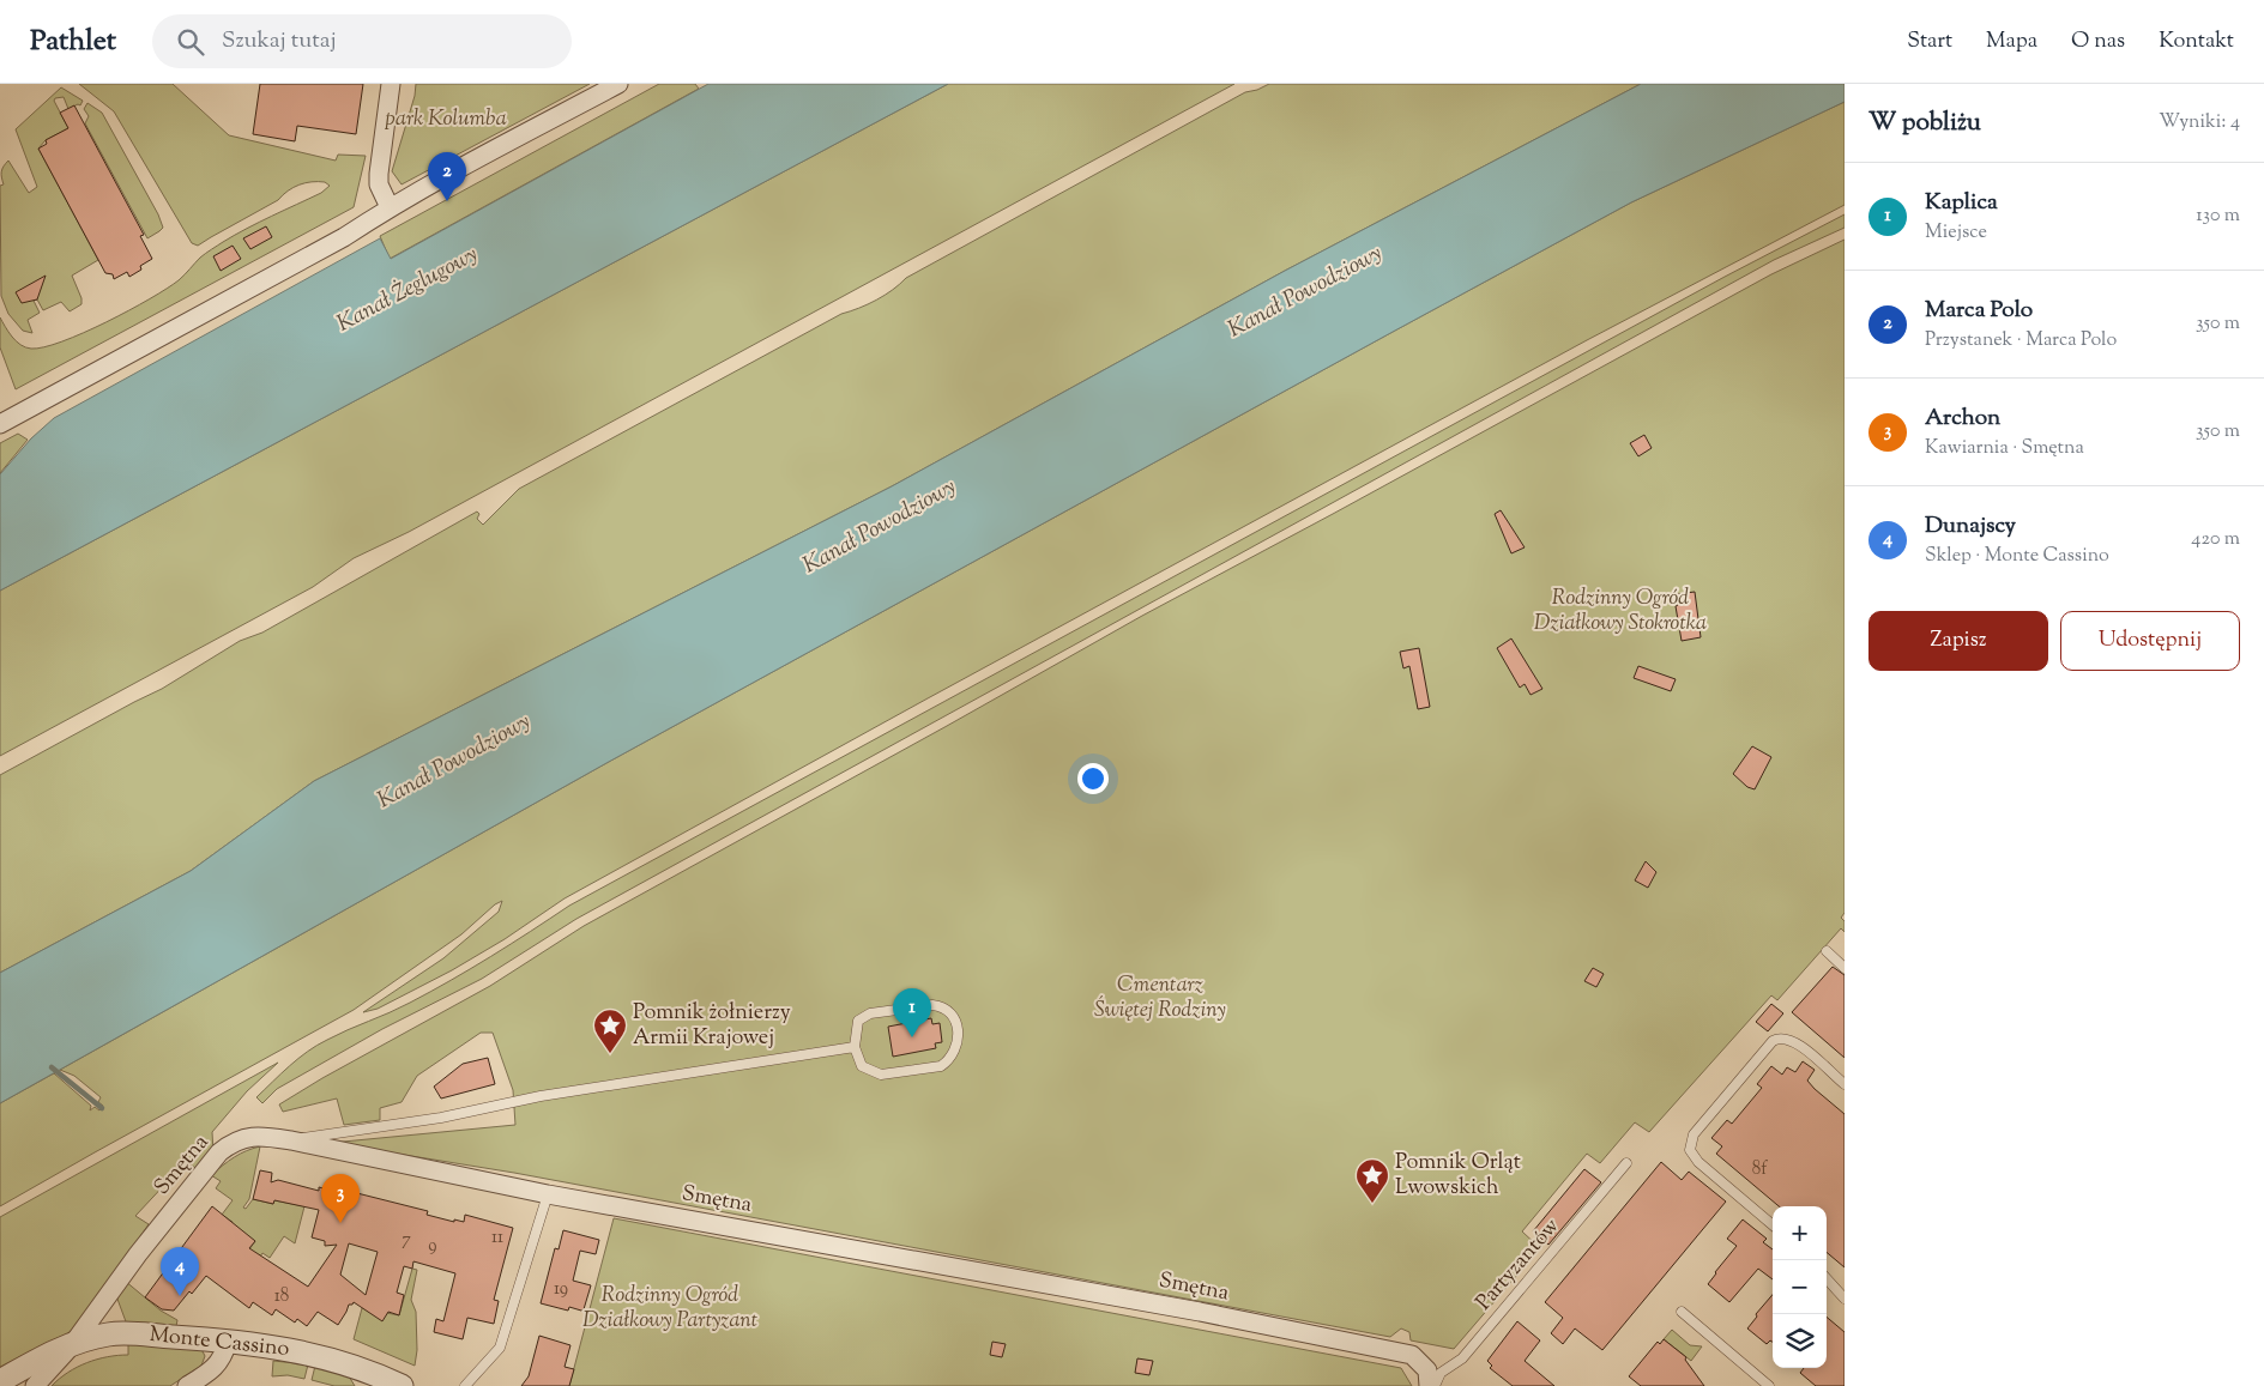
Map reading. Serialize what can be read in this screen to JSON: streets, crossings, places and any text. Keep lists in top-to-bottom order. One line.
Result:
{"streets":{"street":["Smętna","Monte Cassino"],"lane":["Partyzantów"]},"crossings":[["Smętna","Monte Cassino"]],"water":["Kanał Żeglugowy","Kanał Powodziowy"],"parks":["park Kolumba","Rodzinny Ogród Działkowy Stokrotka","Cmentarz Świętej Rodziny","Rodzinny Ogród Działkowy Partyzant"],"places":{"place":["Pomnik żołnierzy Armii Krajowej","Pomnik Orląt Lwowskich"]},"house_numbers":["8f","11","7","9","19","18"],"page":{"header":"Pathlet","search":"Szukaj tutaj","nav":["Start","Mapa","O nas","Kontakt"],"heading":["W pobliżu","Wyniki: 4"],"pins":["2","1","3","4"],"list":[{"mark":"1","name":"Kaplica","note":"Miejsce","value":"130 m"},{"mark":"2","name":"Marca Polo","note":"Przystanek · Marca Polo","value":"350 m"},{"mark":"3","name":"Archon","note":"Kawiarnia · Smętna","value":"350 m"},{"mark":"4","name":"Dunajscy","note":"Sklep · Monte Cassino","value":"420 m"}],"buttons":["Zapisz","Udostępnij"],"map_buttons":["+","−"]}}
